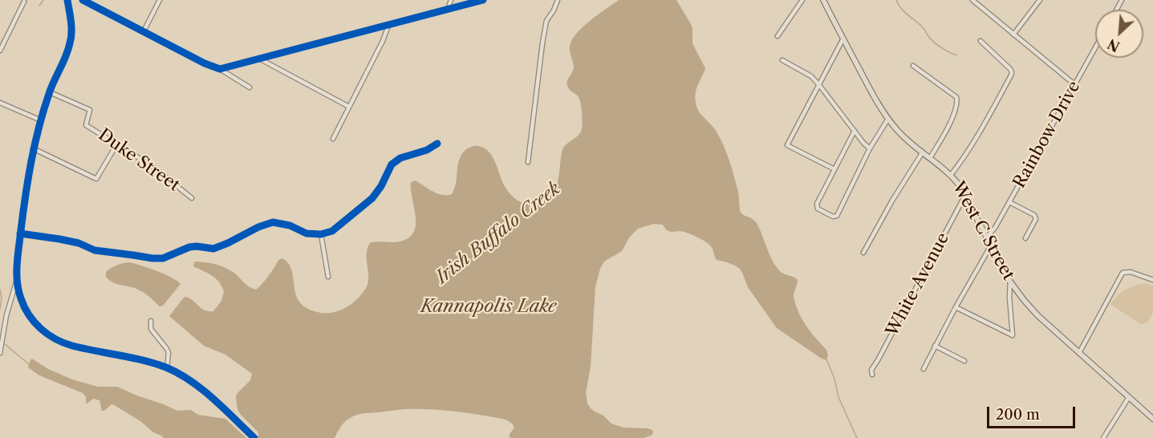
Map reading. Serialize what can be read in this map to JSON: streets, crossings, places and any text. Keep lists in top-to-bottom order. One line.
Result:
{"streets":{"main road":["West C Street"],"street":["Rainbow Drive","Duke Street","White Avenue"]},"crossings":[["Rainbow Drive","West C Street"],["West C Street","White Avenue"]],"water":["Irish Buffalo Creek","Kannapolis Lake"],"scale_bar":"200 m","north":"bottom left"}
